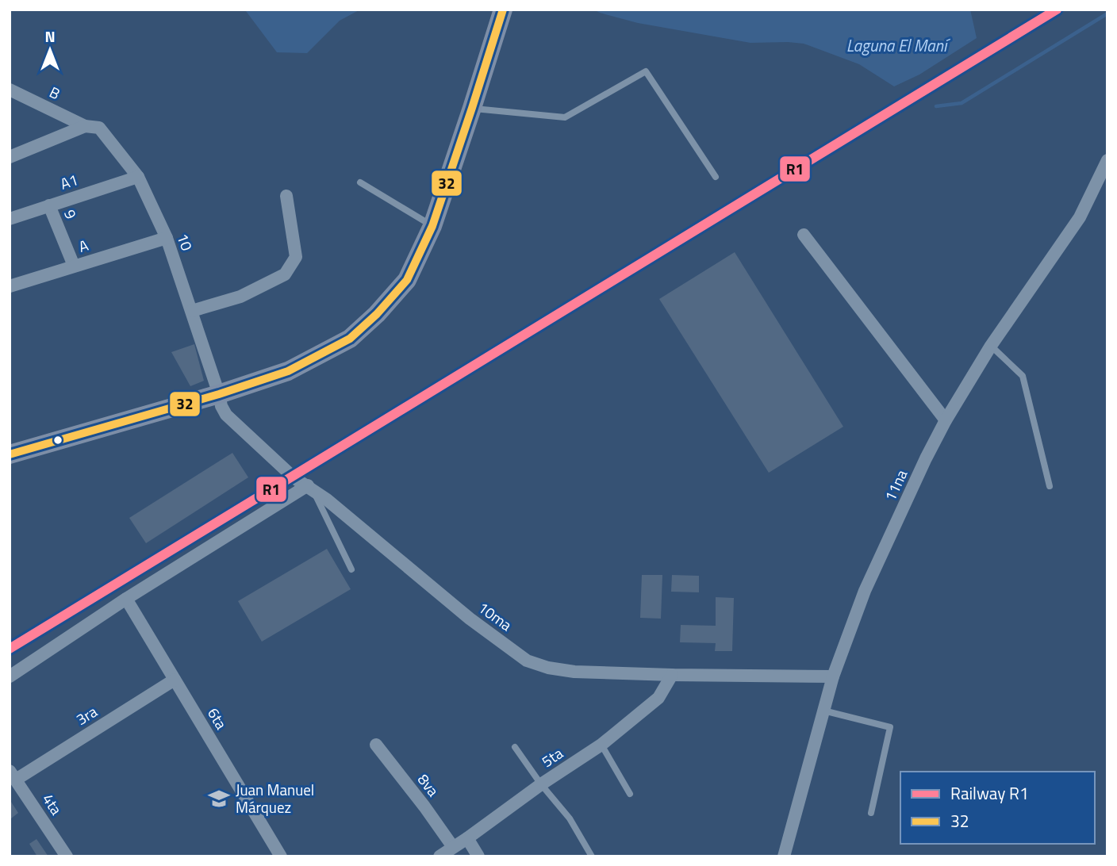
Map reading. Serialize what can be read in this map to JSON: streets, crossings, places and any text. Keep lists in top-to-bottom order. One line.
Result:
{"streets":{"street":["B","A1","9","10","A","11na","10ma","3ra","6ta","5ta","8va","4ta"]},"crossings":[["B","10"],["A1","9"],["A1","10"],["9","A"],["10","A"],["10","10ma"],["11na","10ma"],["10ma","5ta"],["3ra","6ta"],["3ra","4ta"],["5ta","8va"]],"water":["Laguna El Maní"],"places":{"school or university":["Juan Manuel Márquez"]},"lines":["rail line R1","transit line 32"],"legend":["Railway R1","32"],"north":"top"}
